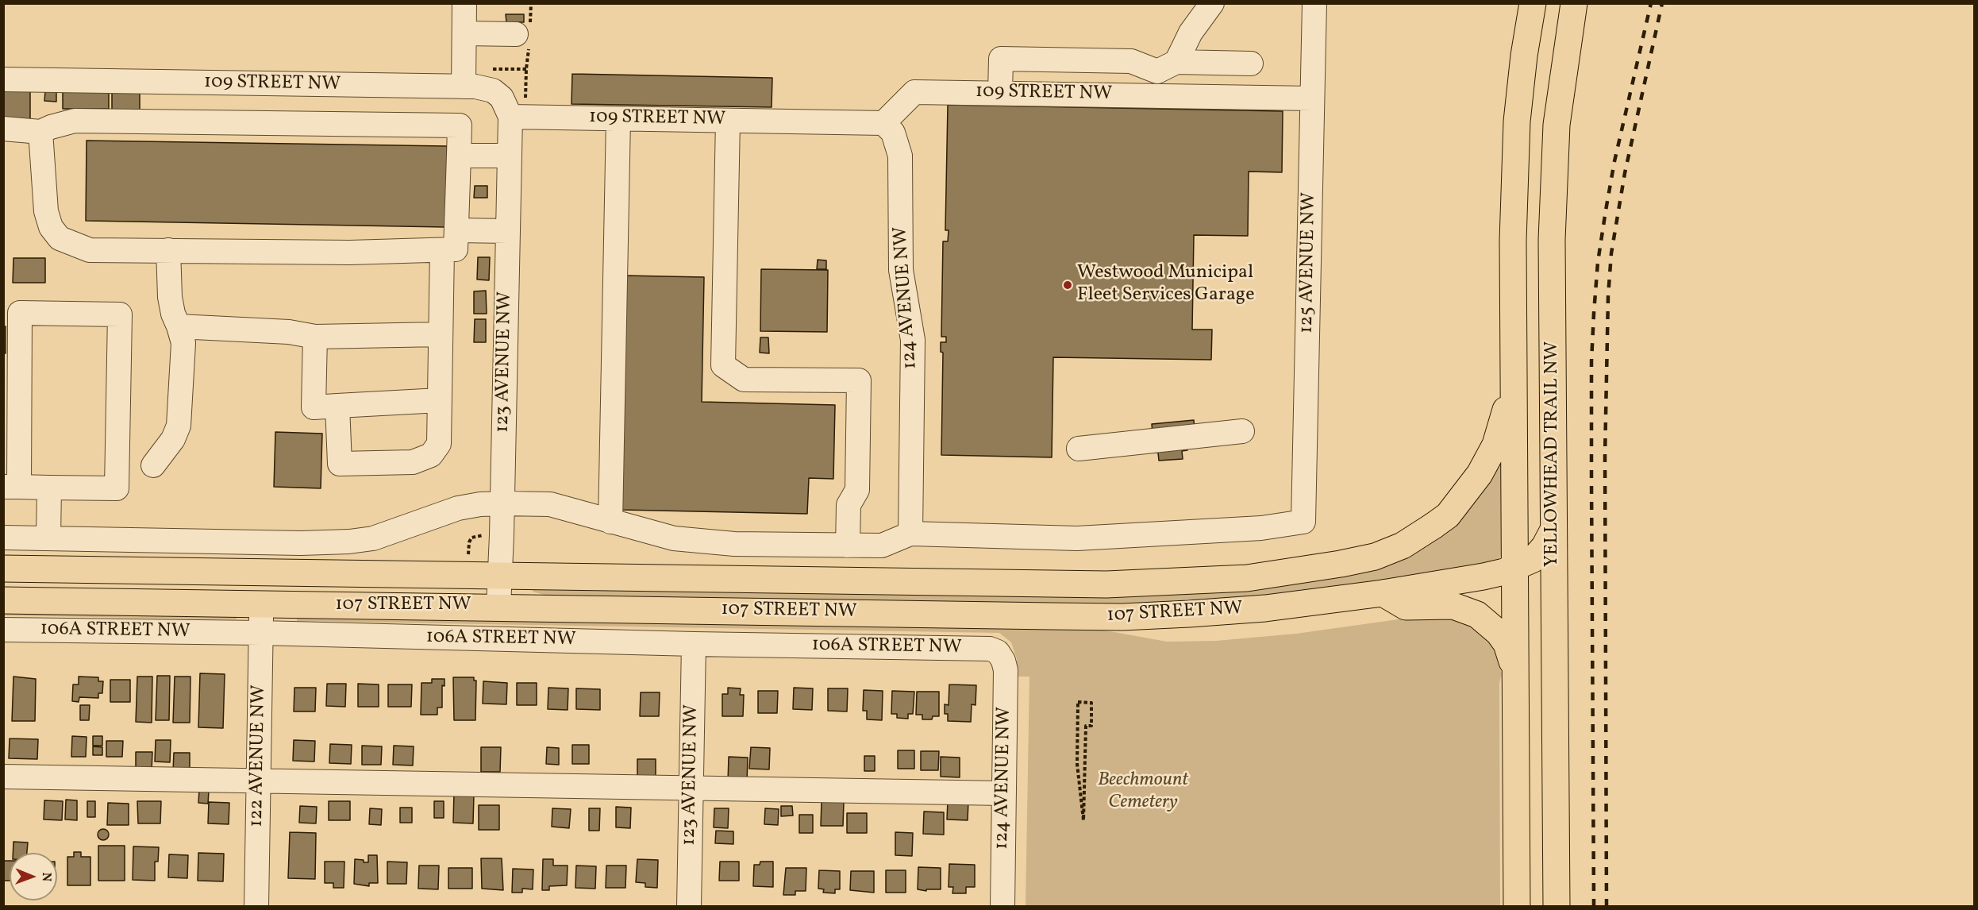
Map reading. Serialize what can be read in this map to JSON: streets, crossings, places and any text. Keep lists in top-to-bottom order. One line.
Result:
{"streets":{"main road":["YELLOWHEAD TRAIL NW","107 STREET NW"],"street":["109 STREET NW","125 AVENUE NW","124 AVENUE NW","123 AVENUE NW","106A STREET NW","122 AVENUE NW"]},"crossings":[["109 STREET NW","125 AVENUE NW"],["109 STREET NW","124 AVENUE NW"],["109 STREET NW","123 AVENUE NW"],["125 AVENUE NW","124 AVENUE NW"],["124 AVENUE NW","106A STREET NW"],["123 AVENUE NW","107 STREET NW"],["123 AVENUE NW","106A STREET NW"],["YELLOWHEAD TRAIL NW","107 STREET NW"],["107 STREET NW","122 AVENUE NW"],["106A STREET NW","122 AVENUE NW"]],"parks":["Beechmount Cemetery"],"places":["Westwood Municipal Fleet Services Garage"],"north":"right"}
